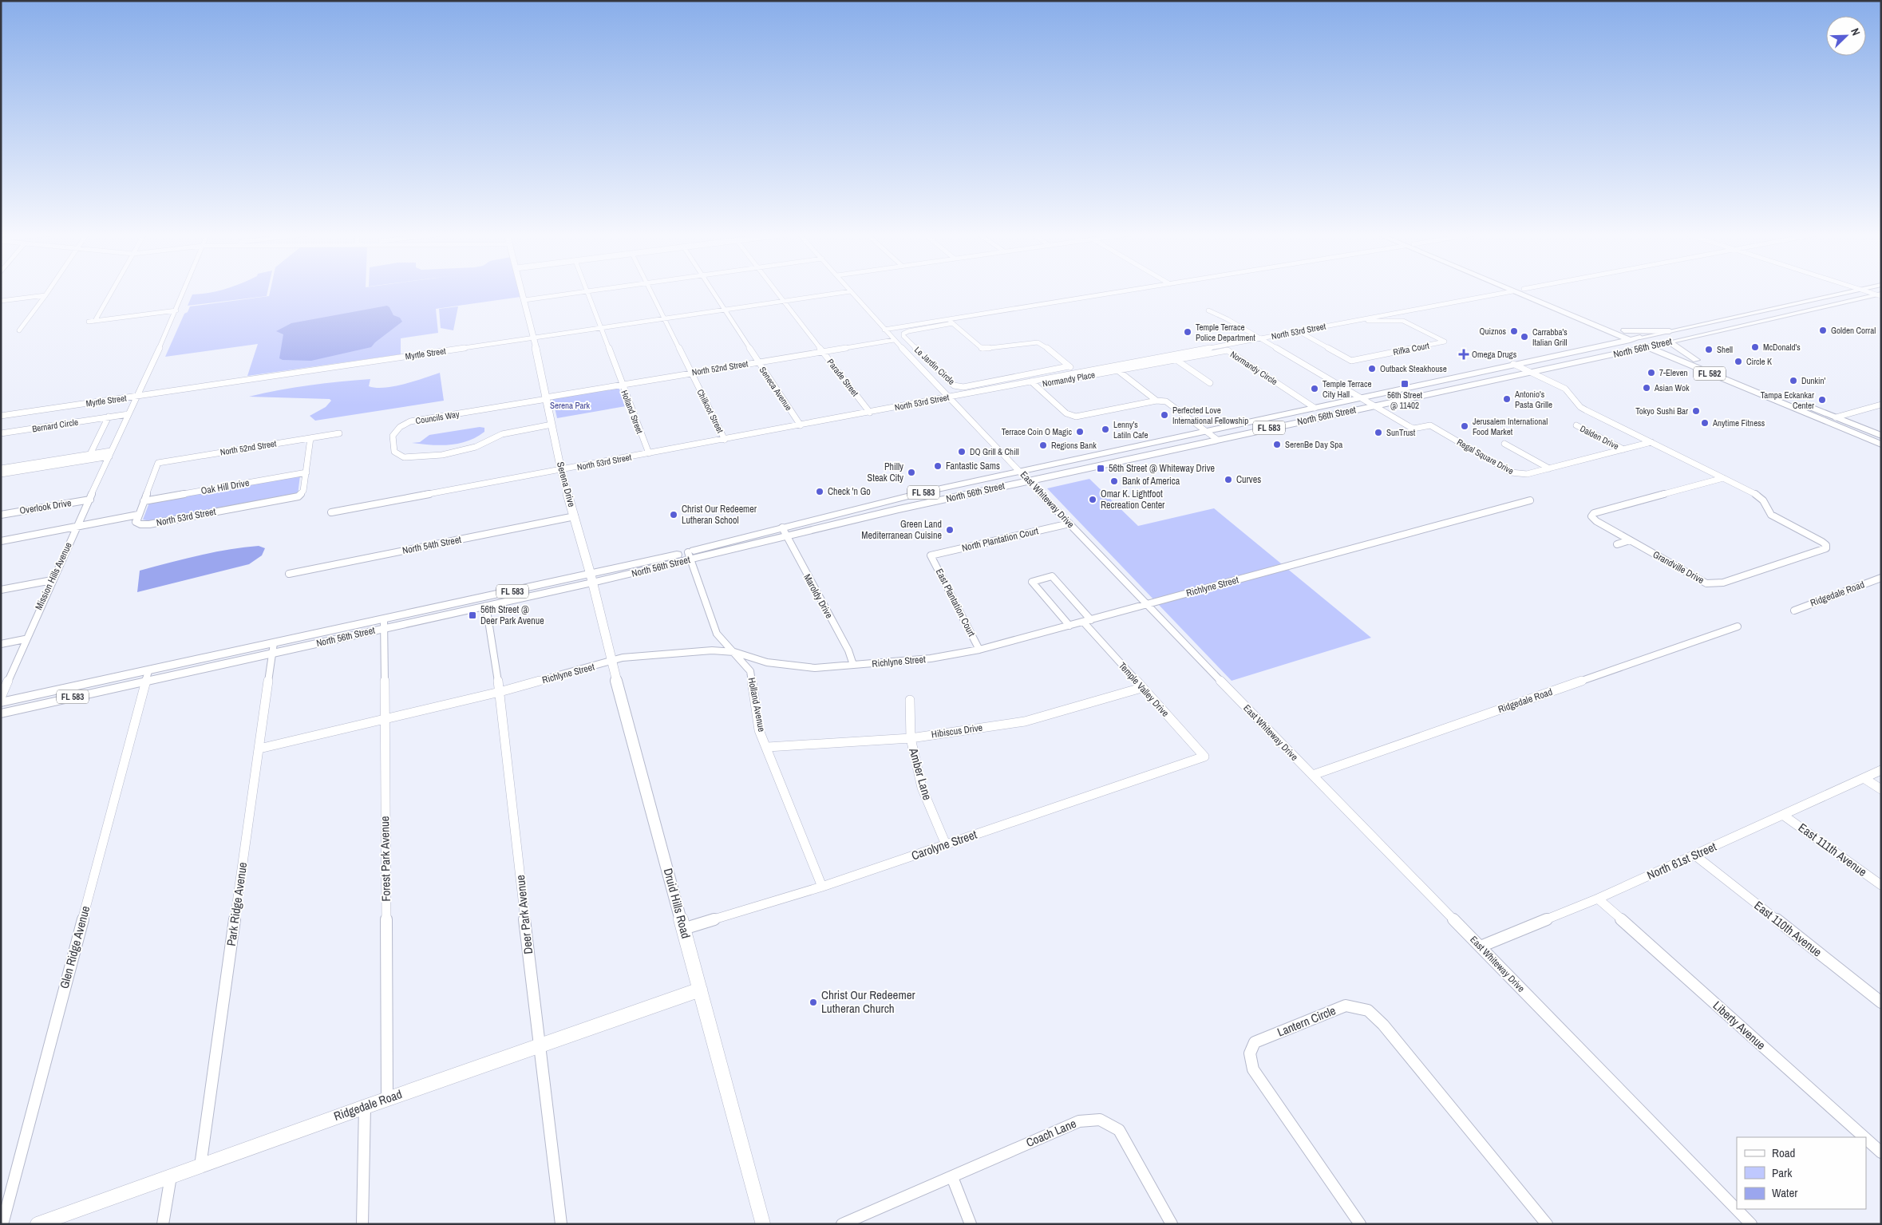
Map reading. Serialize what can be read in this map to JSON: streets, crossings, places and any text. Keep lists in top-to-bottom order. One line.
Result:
{"streets":{"main road":["North 56th Street","FL 582","FL 583"],"street":["North 53rd Street","Rifka Court","Myrtle Street","Le Jardin Circle","North 52nd Street","Normandy Circle","Parade Street","Normandy Place","Seneca Avenue","Chilkoot Street","Holland Street","Councils Way","Bernard Circle","Dalden Drive","Regal Square Drive","Serena Drive","Oak Hill Drive","East Whiteway Drive","Overlook Drive","North Plantation Court","North 54th Street","Grandville Drive","Mission Hills Avenue","Richlyne Street","Ridgedale Road","Maroldy Drive","East Plantation Court","Temple Valley Drive","Holland Avenue","Hibiscus Drive","Amber Lane","Carolyne Street","East 111th Avenue","Forest Park Avenue","North 61st Street","Druid Hills Road","Park Ridge Avenue","Deer Park Avenue","East 110th Avenue","Glen Ridge Avenue","Lantern Circle","Liberty Avenue","Coach Lane"]},"crossings":[["North 53rd Street","Rifka Court"],["North 53rd Street","FL 582"],["North 53rd Street","Parade Street"],["North 53rd Street","Normandy Place"],["North 53rd Street","Seneca Avenue"],["North 53rd Street","Chilkoot Street"],["North 53rd Street","Holland Street"],["North 53rd Street","Regal Square Drive"],["North 53rd Street","Serena Drive"],["North 53rd Street","East Whiteway Drive"],["North 53rd Street","Mission Hills Avenue"],["North 56th Street","Normandy Circle"],["North 56th Street","FL 582"],["North 56th Street","Regal Square Drive"],["North 56th Street","Serena Drive"],["North 56th Street","East Whiteway Drive"],["North 56th Street","Grandville Drive"],["North 56th Street","Maroldy Drive"],["North 56th Street","Holland Avenue"],["North 56th Street","Forest Park Avenue"],["North 56th Street","Druid Hills Road"],["North 56th Street","Park Ridge Avenue"],["North 56th Street","Deer Park Avenue"],["North 56th Street","Glen Ridge Avenue"],["Myrtle Street","Parade Street"],["Myrtle Street","Seneca Avenue"],["Myrtle Street","Serena Drive"],["Myrtle Street","East Whiteway Drive"],["Myrtle Street","Mission Hills Avenue"],["North 52nd Street","Parade Street"],["North 52nd Street","Seneca Avenue"],["North 52nd Street","Chilkoot Street"],["North 52nd Street","Holland Street"],["North 52nd Street","Councils Way"],["North 52nd Street","Serena Drive"],["North 52nd Street","Oak Hill Drive"],["North 52nd Street","East Whiteway Drive"],["Normandy Circle","Normandy Place"],["Councils Way","Serena Drive"],["Bernard Circle","Mission Hills Avenue"],["Dalden Drive","Regal Square Drive"],["Regal Square Drive","Grandville Drive"],["Serena Drive","North 54th Street"],["Serena Drive","Druid Hills Road"],["East Whiteway Drive","North Plantation Court"],["East Whiteway Drive","Richlyne Street"],["East Whiteway Drive","Ridgedale Road"],["East Whiteway Drive","North 61st Street"],["Overlook Drive","Mission Hills Avenue"],["North Plantation Court","East Plantation Court"],["Richlyne Street","Maroldy Drive"],["Richlyne Street","East Plantation Court"],["Richlyne Street","Temple Valley Drive"],["Richlyne Street","Holland Avenue"],["Richlyne Street","Forest Park Avenue"],["Richlyne Street","Druid Hills Road"],["Richlyne Street","Park Ridge Avenue"],["Richlyne Street","Deer Park Avenue"],["Ridgedale Road","Forest Park Avenue"],["Ridgedale Road","Druid Hills Road"],["Ridgedale Road","Park Ridge Avenue"],["Ridgedale Road","Deer Park Avenue"],["Temple Valley Drive","Hibiscus Drive"],["Temple Valley Drive","Carolyne Street"],["Holland Avenue","Hibiscus Drive"],["Holland Avenue","Carolyne Street"],["Hibiscus Drive","Amber Lane"],["Amber Lane","Carolyne Street"],["Carolyne Street","Druid Hills Road"],["East 111th Avenue","North 61st Street"],["North 61st Street","East 110th Avenue"],["North 61st Street","Liberty Avenue"]],"parks":["Serena Park"],"places":{"other":["Golden Corral","Quiznos","Temple Terrace Police Department","Carrabba's Italian Grill","McDonald's","Shell","Circle K","Outback Steakhouse","7-Eleven","Dunkin'","Asian Wok","Temple Terrace City Hall","Antonio's Pasta Grille","Tampa Eckankar Center","Tokyo Sushi Bar","Perfected Love International Fellowship","Anytime Fitness","Jerusalem International Food Market","Lenny's Latiln Cafe","Terrace Coin O Magic","SunTrust","SerenBe Day Spa","Regions Bank","DQ Grill & Chill","Fantastic Sams","Philly Steak City","Curves","Bank of America","Check 'n Go","Omar K. Lightfoot Recreation Center","Christ Our Redeemer Lutheran School","Green Land Mediterranean Cuisine","Christ Our Redeemer Lutheran Church"],"health":["Omega Drugs"],"transit":["56th Street @ 11402","56th Street @ Whiteway Drive","56th Street @ Deer Park Avenue"]},"legend":["Road","Park","Water"],"north":"top right"}
